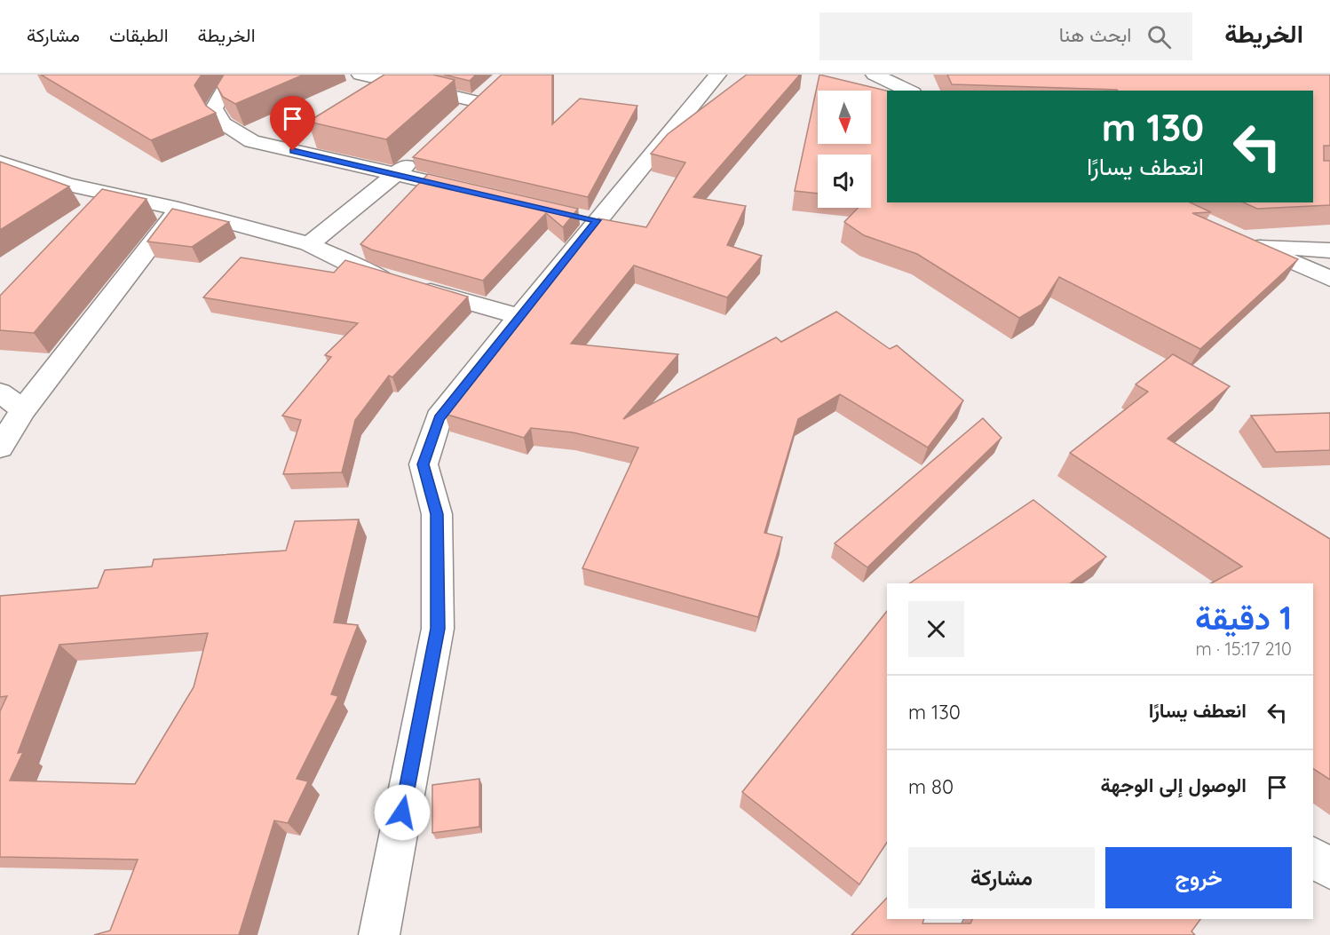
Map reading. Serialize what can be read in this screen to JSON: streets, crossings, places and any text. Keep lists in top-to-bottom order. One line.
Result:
{"north":"bottom","page":{"header":"الخريطة","search":"ابحث هنا","nav":["الخريطة","الطبقات","مشاركة"],"turn":["130 m","انعطف يسارًا"],"heading":["1 دقيقة","210 m · 15:17"],"list":[{"name":"انعطف يسارًا","value":"130 m"},{"name":"الوصول إلى الوجهة","value":"80 m"}],"buttons":["خروج","مشاركة"]}}
